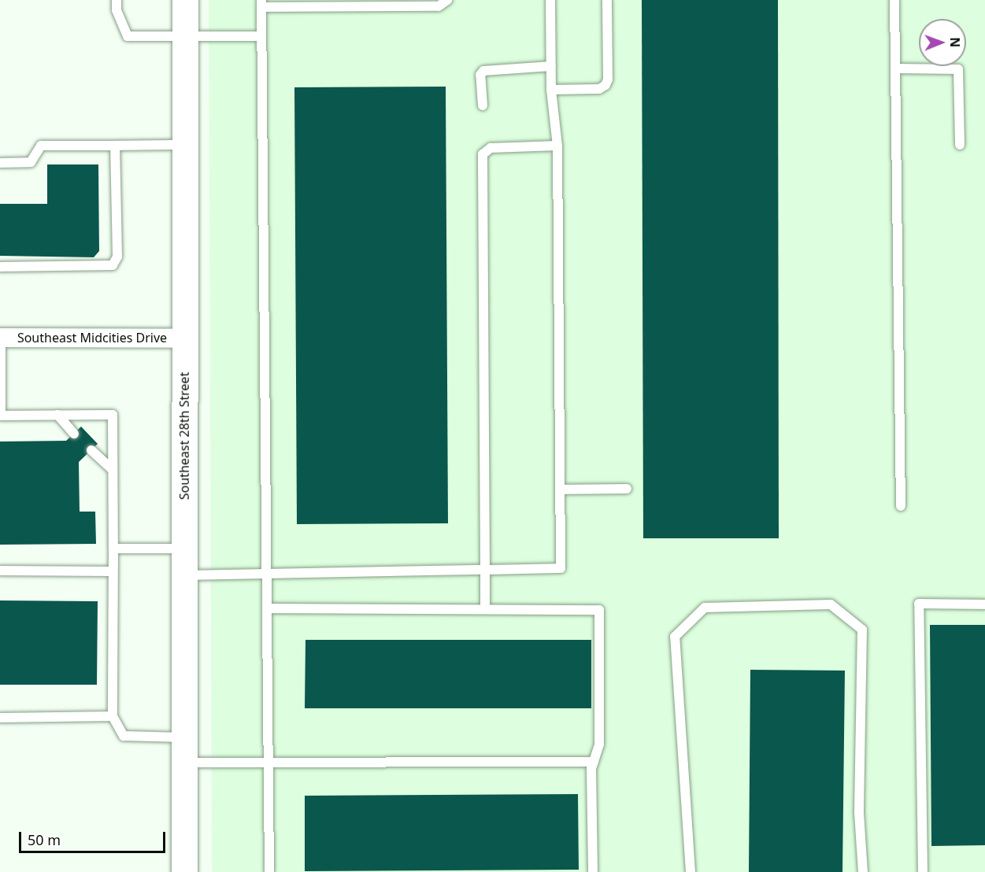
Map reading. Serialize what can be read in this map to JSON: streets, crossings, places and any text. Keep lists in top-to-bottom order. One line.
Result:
{"streets":{"main road":["Southeast 28th Street"],"street":["Southeast Midcities Drive"]},"crossings":[["Southeast Midcities Drive","Southeast 28th Street"]],"scale_bar":"50 m","north":"right"}
